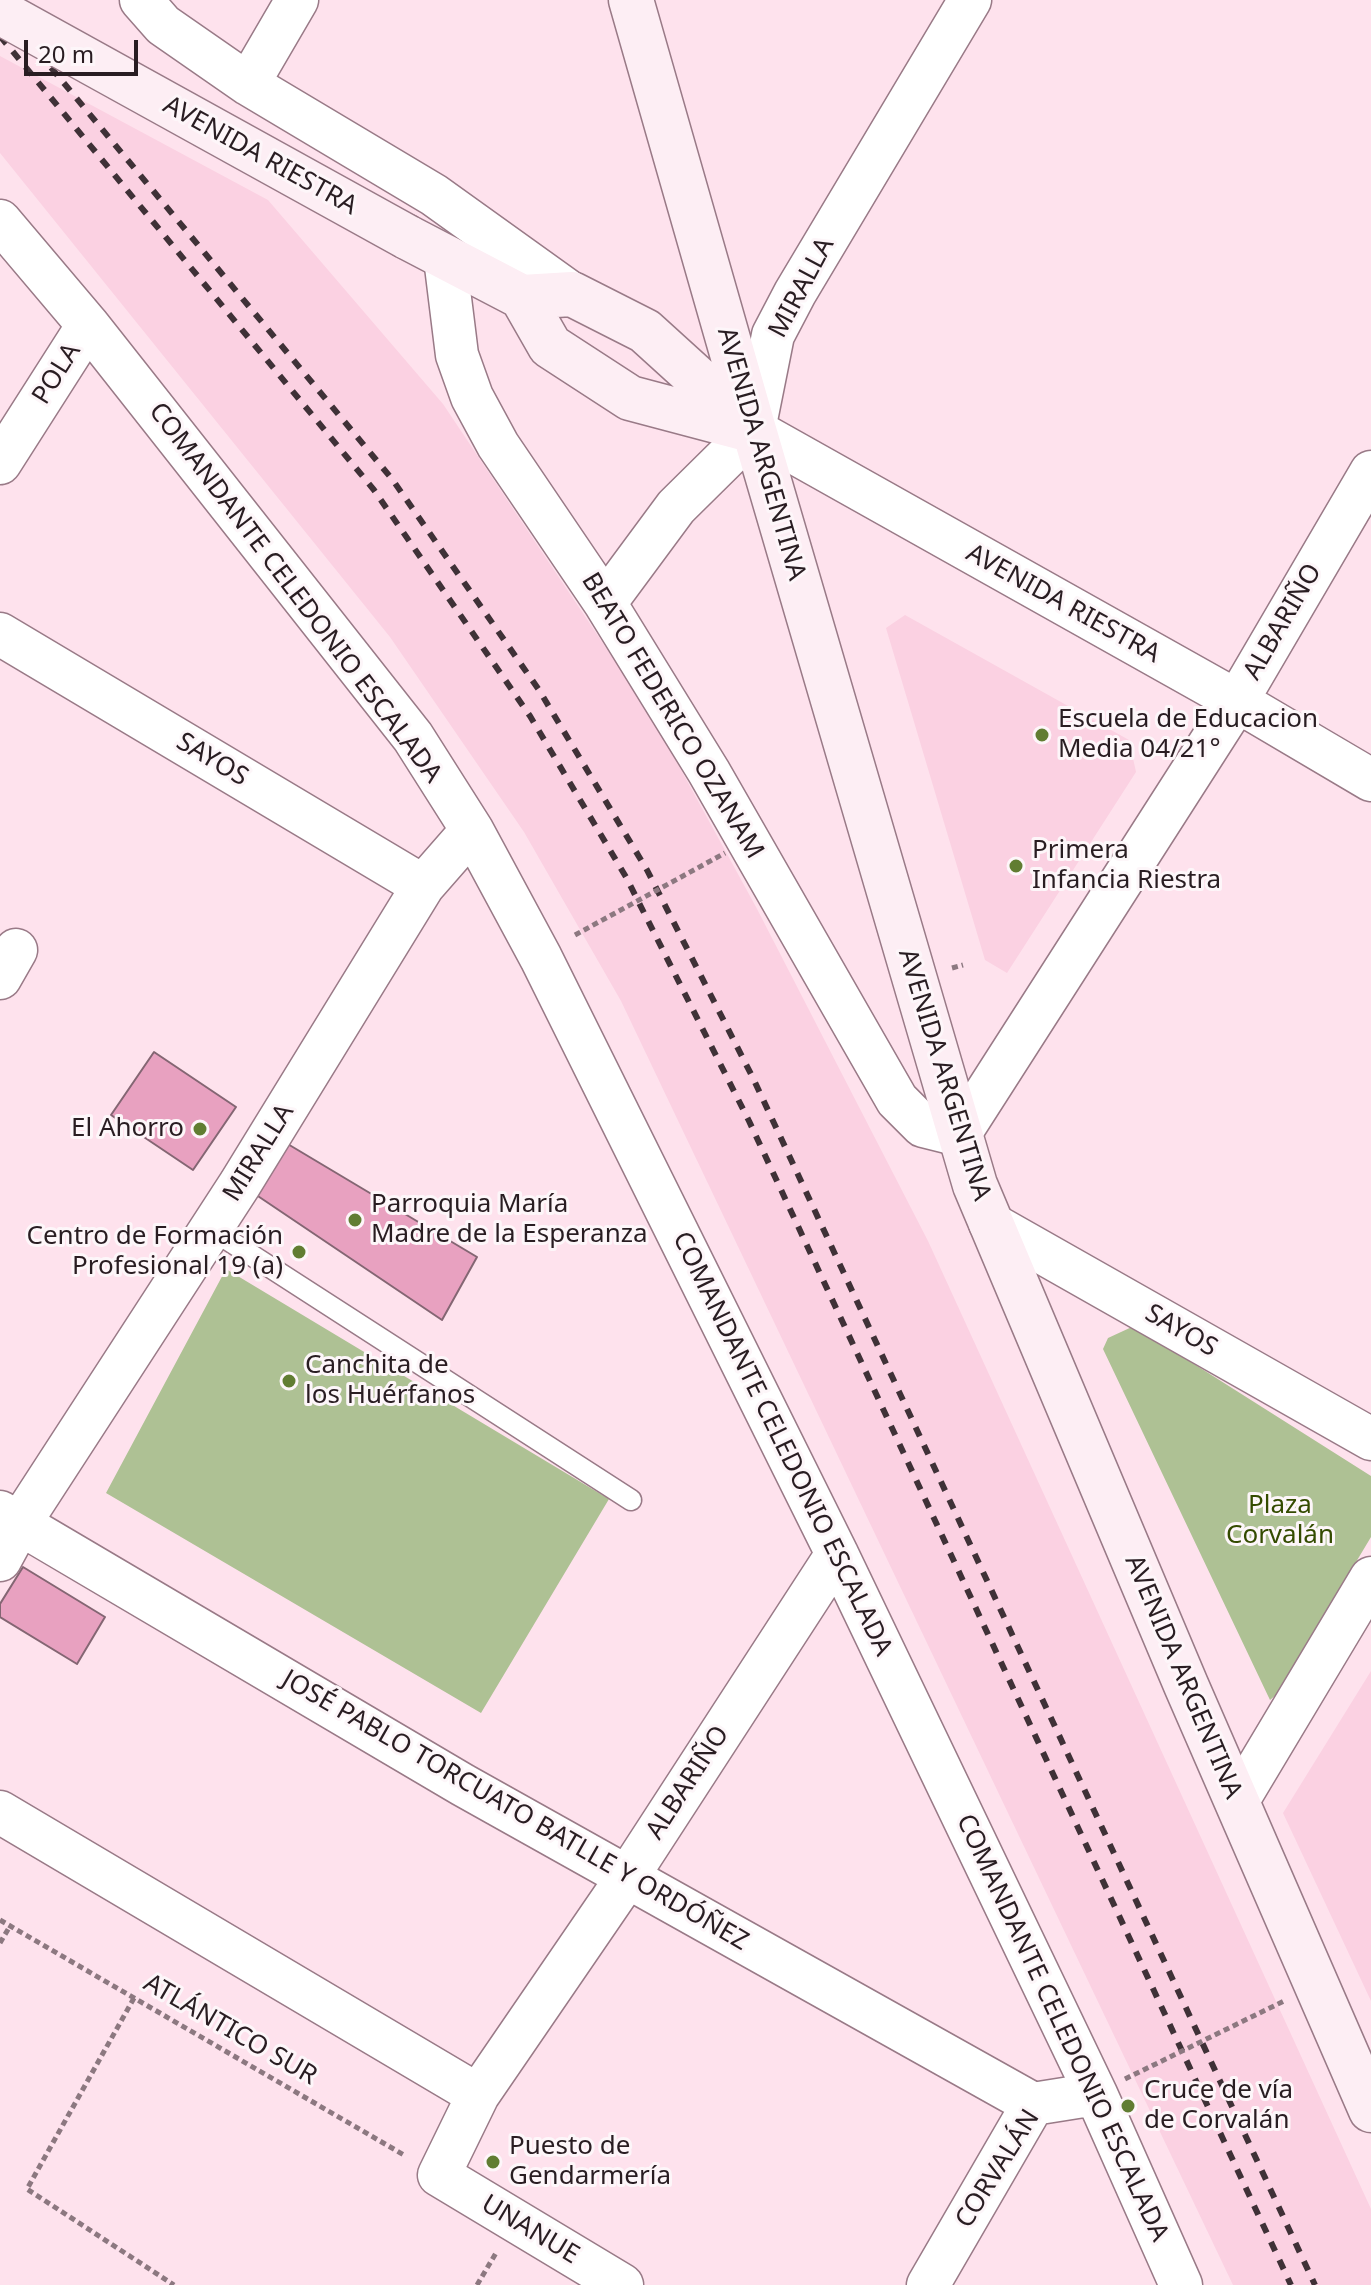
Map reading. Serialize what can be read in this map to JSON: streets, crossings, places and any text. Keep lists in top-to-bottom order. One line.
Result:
{"streets":{"main road":["AVENIDA RIESTRA","AVENIDA ARGENTINA"],"street":["MIRALLA","POLA","COMANDANTE CELEDONIO ESCALADA","ALBARIÑO","BEATO FEDERICO OZANAM","SAYOS","JOSÉ PABLO TORCUATO BATLLE Y ORDÓÑEZ","CORVALÁN","UNANUE"],"path":["ATLÁNTICO SUR"]},"crossings":[["AVENIDA RIESTRA","MIRALLA"],["AVENIDA RIESTRA","AVENIDA ARGENTINA"],["AVENIDA RIESTRA","ALBARIÑO"],["AVENIDA RIESTRA","BEATO FEDERICO OZANAM"],["MIRALLA","AVENIDA ARGENTINA"],["MIRALLA","COMANDANTE CELEDONIO ESCALADA"],["MIRALLA","SAYOS"],["MIRALLA","JOSÉ PABLO TORCUATO BATLLE Y ORDÓÑEZ"],["POLA","COMANDANTE CELEDONIO ESCALADA"],["AVENIDA ARGENTINA","ALBARIÑO"],["AVENIDA ARGENTINA","BEATO FEDERICO OZANAM"],["AVENIDA ARGENTINA","SAYOS"],["COMANDANTE CELEDONIO ESCALADA","ALBARIÑO"],["COMANDANTE CELEDONIO ESCALADA","CORVALÁN"],["ALBARIÑO","BEATO FEDERICO OZANAM"],["ALBARIÑO","JOSÉ PABLO TORCUATO BATLLE Y ORDÓÑEZ"],["ALBARIÑO","ATLÁNTICO SUR"],["ALBARIÑO","UNANUE"],["JOSÉ PABLO TORCUATO BATLLE Y ORDÓÑEZ","CORVALÁN"],["ATLÁNTICO SUR","UNANUE"]],"parks":["Plaza Corvalán"],"places":["Escuela de Educacion Media 04/21°","Primera Infancia Riestra","El Ahorro","Parroquia María Madre de la Esperanza","Centro de Formación Profesional 19 (a)","Canchita de los Huérfanos","Cruce de vía de Corvalán","Puesto de Gendarmería"],"scale_bar":"20 m"}
